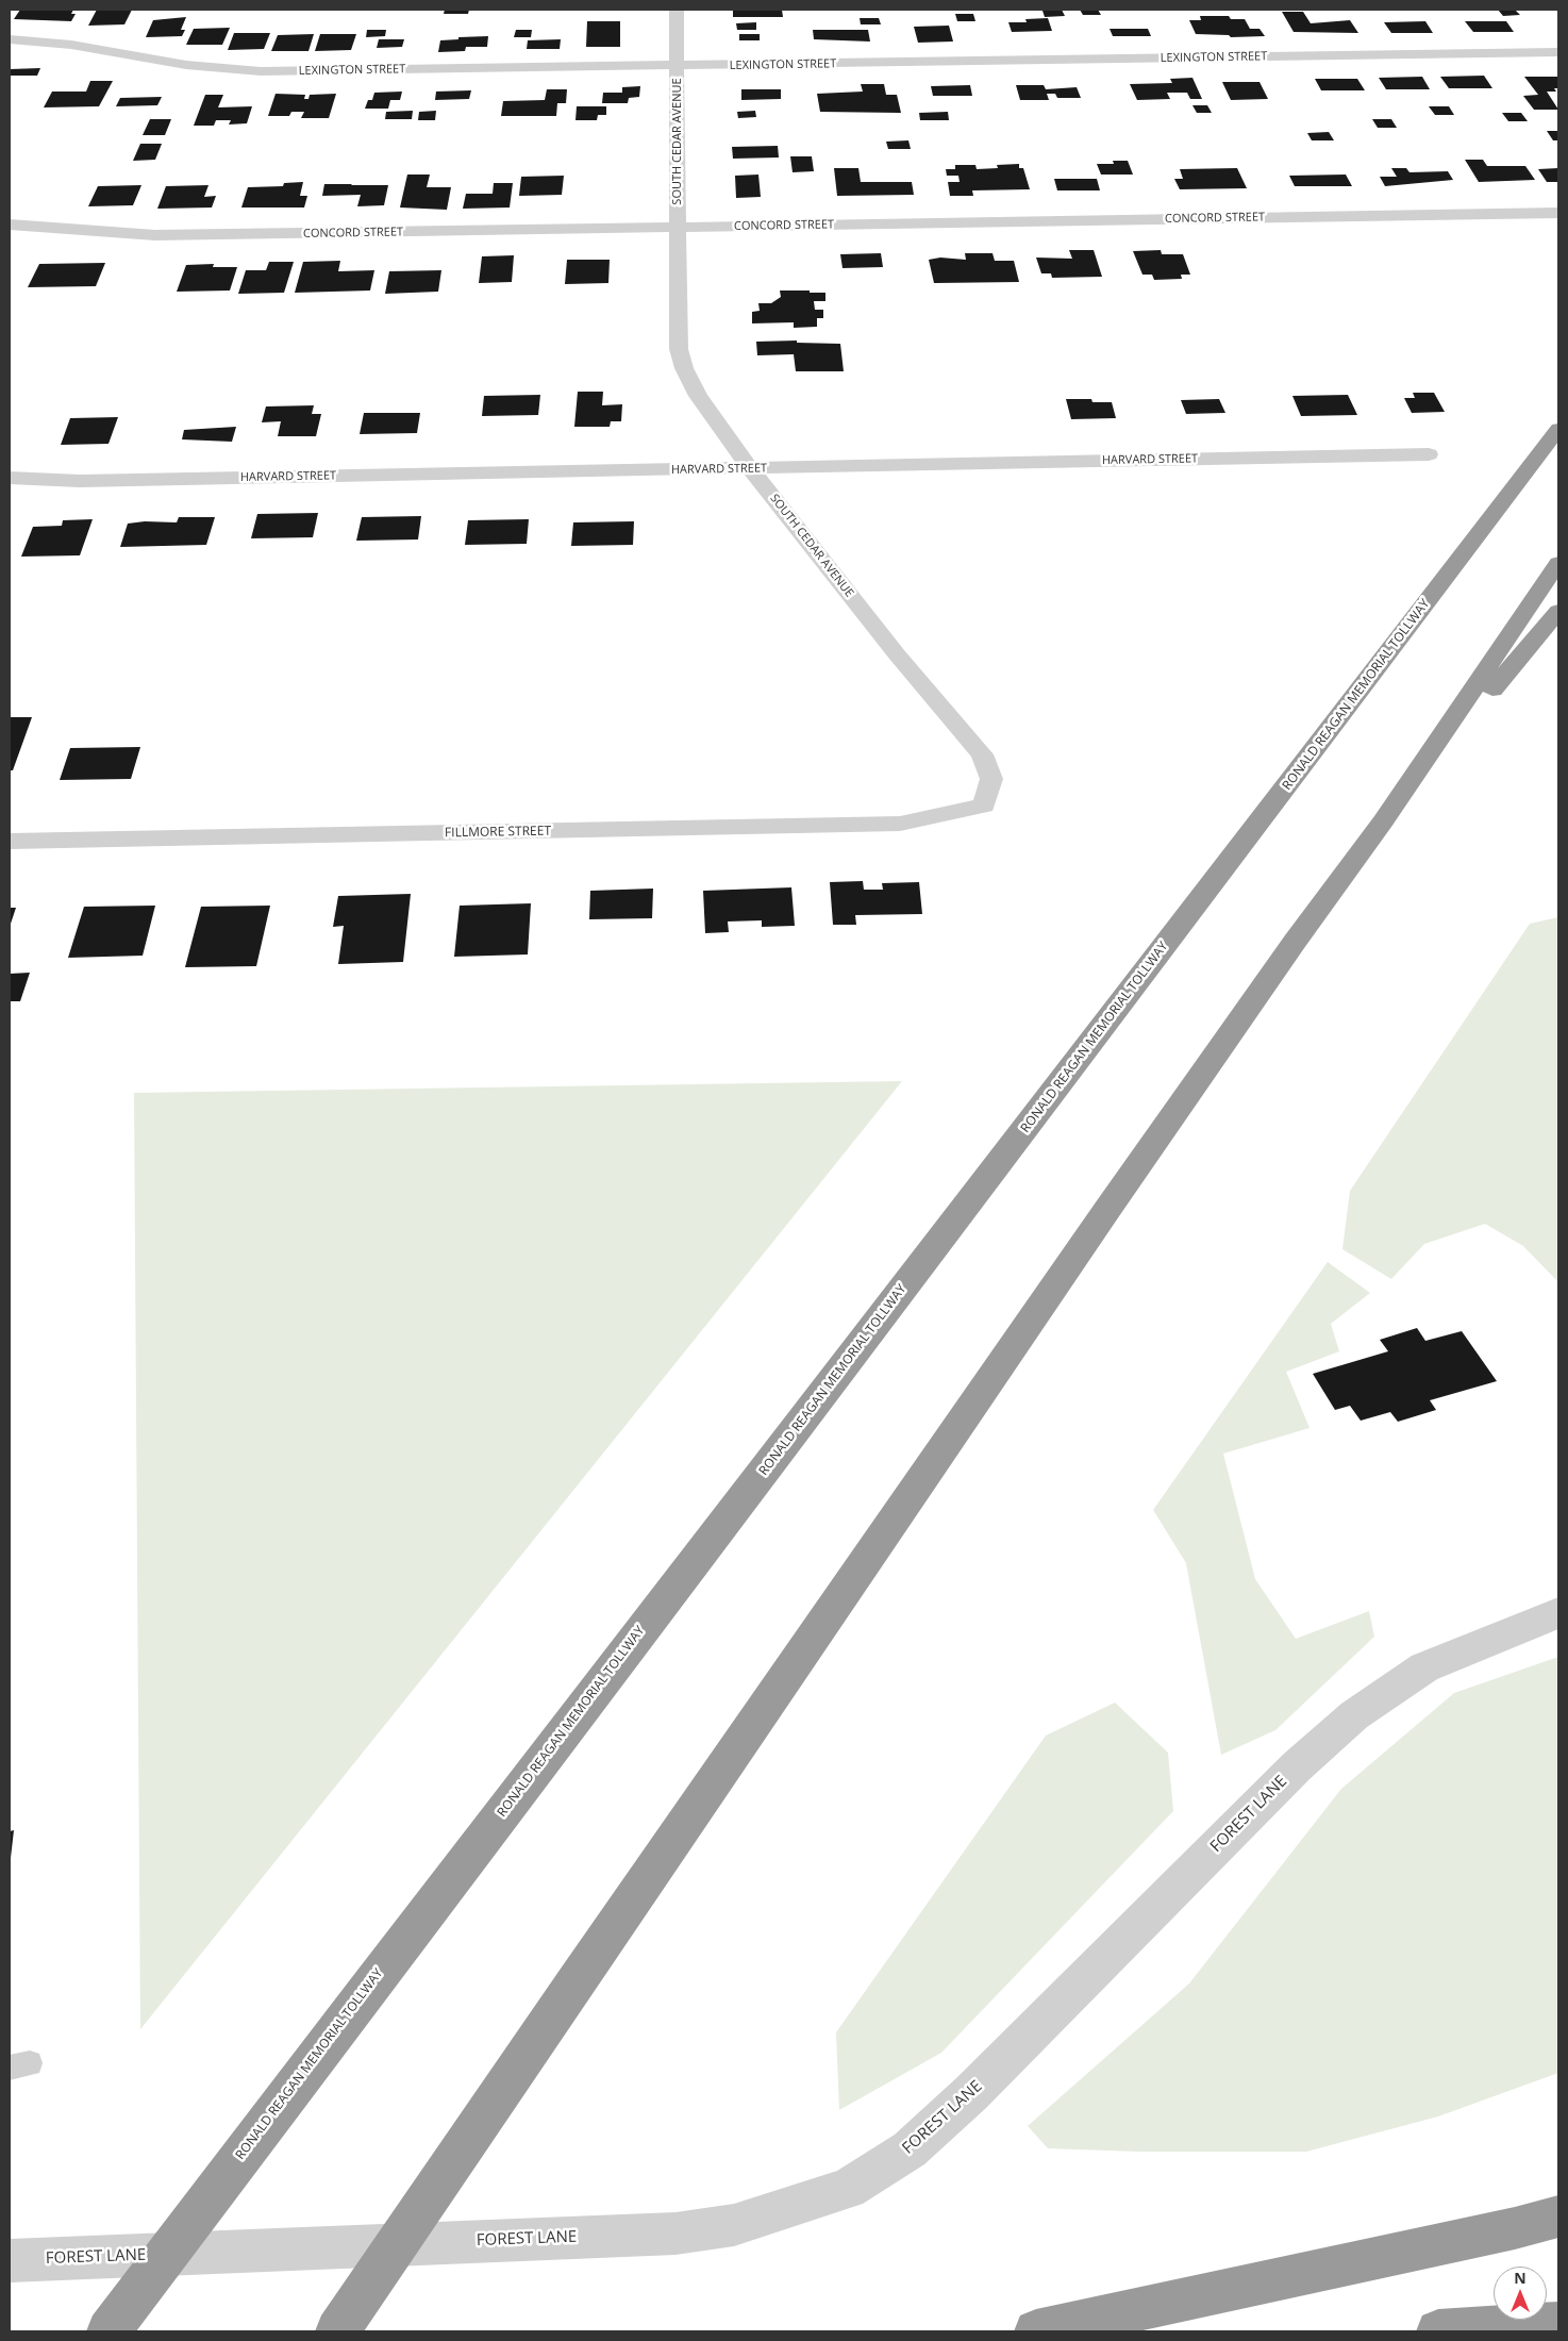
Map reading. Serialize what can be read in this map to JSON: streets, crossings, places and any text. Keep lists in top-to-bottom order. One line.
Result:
{"streets":{"highway":["RONALD REAGAN MEMORIAL TOLLWAY"],"street":["LEXINGTON STREET","SOUTH CEDAR AVENUE","CONCORD STREET","HARVARD STREET","FILLMORE STREET","FOREST LANE"]},"crossings":[["LEXINGTON STREET","SOUTH CEDAR AVENUE"],["SOUTH CEDAR AVENUE","CONCORD STREET"],["SOUTH CEDAR AVENUE","HARVARD STREET"],["SOUTH CEDAR AVENUE","FILLMORE STREET"]],"north":"top"}
